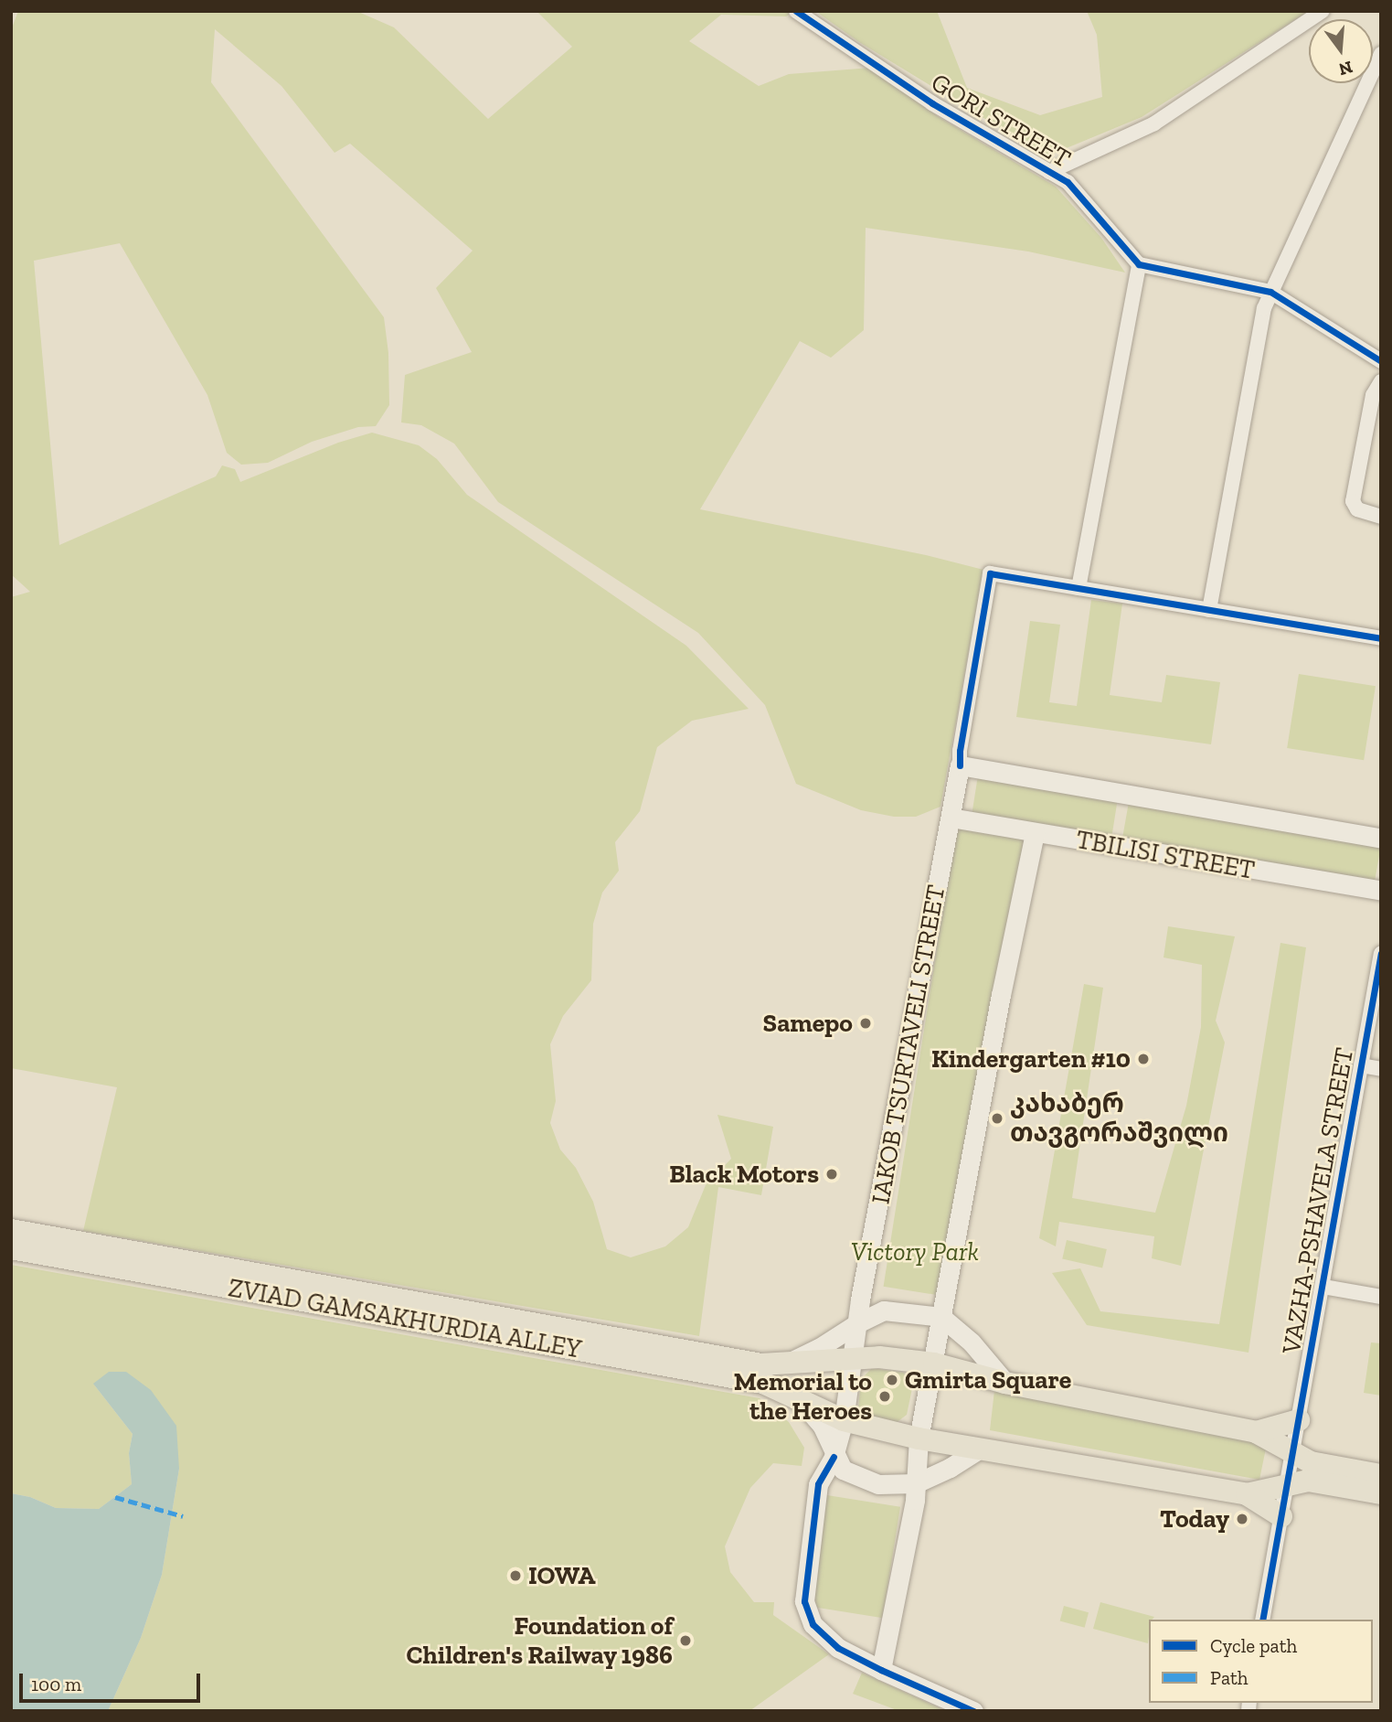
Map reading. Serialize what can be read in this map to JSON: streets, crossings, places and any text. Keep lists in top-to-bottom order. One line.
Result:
{"streets":{"main road":["TBILISI STREET","IAKOB TSURTAVELI STREET","ZVIAD GAMSAKHURDIA ALLEY"],"street":["GORI STREET","VAZHA-PSHAVELA STREET"]},"crossings":[["TBILISI STREET","IAKOB TSURTAVELI STREET"]],"parks":["Victory Park"],"places":["Samepo","Kindergarten #10","კახაბერ თავგორაშვილი","Black Motors","Gmirta Square","Memorial to the Heroes","Today","IOWA","Foundation of Children's Railway 1986"],"legend":["Cycle path","Path"],"scale_bar":"100 m","north":"bottom"}
